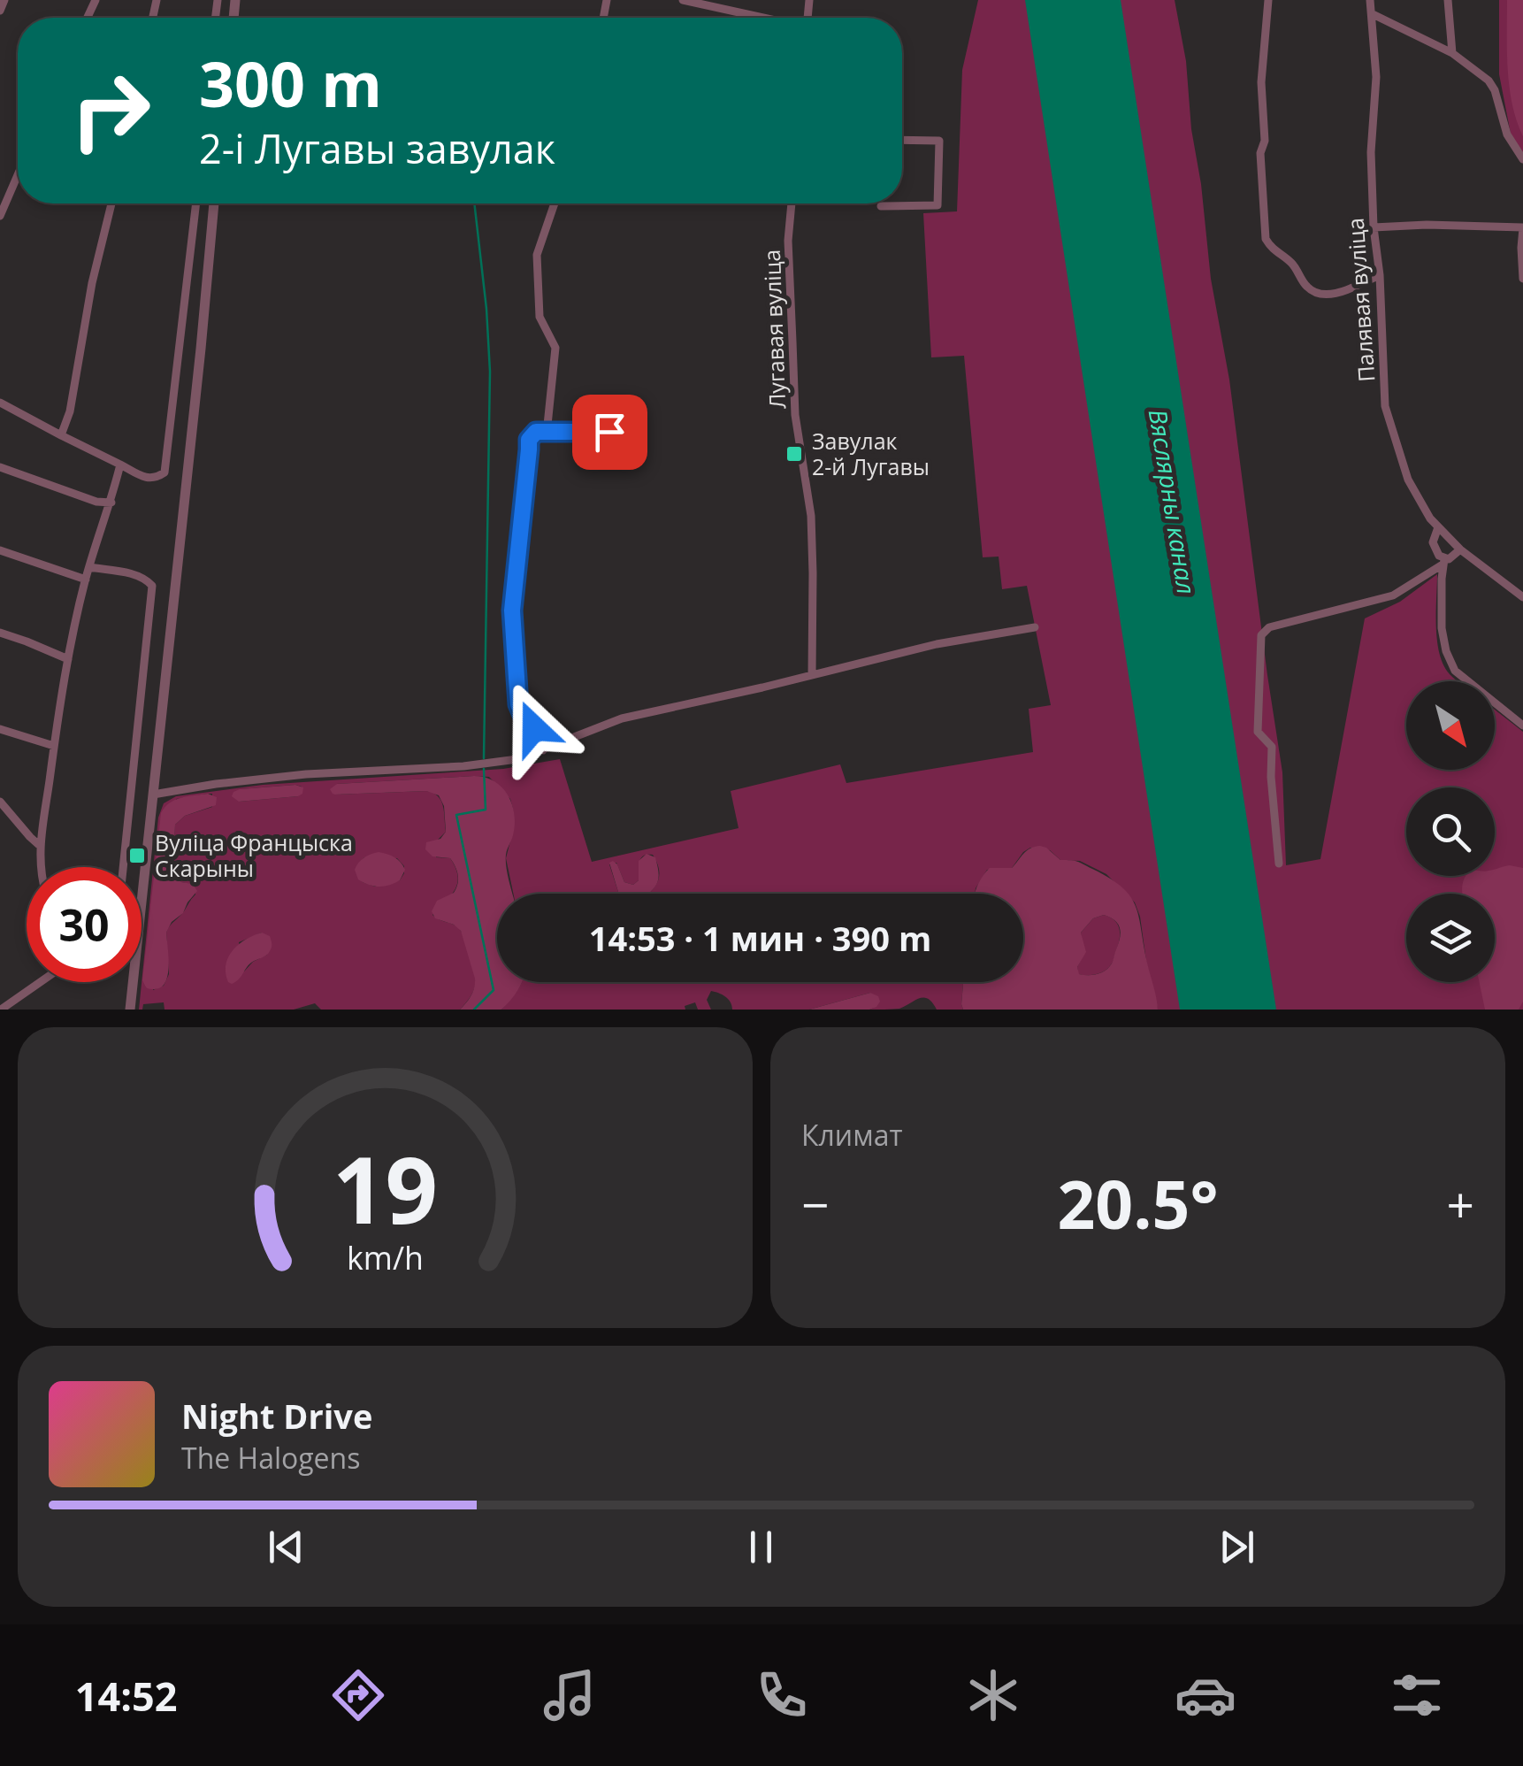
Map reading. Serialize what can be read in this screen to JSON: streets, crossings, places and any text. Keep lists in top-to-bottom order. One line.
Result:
{"streets":{"street":["Палявая вуліца","Лугавая вуліца"]},"water":["Вяслярны канал"],"places":{"transit":["Завулак 2-й Лугавы","Вуліца Францыска Скарыны"]},"north":"bottom right","page":{"turn":["300 m","2-і Лугавы завулак"],"limit":"30","trip":"14:53 · 1 мин · 390 m","tile":"Климат","heat":["−","20.5°","+"],"song":["Night Drive","The Halogens"],"tabs":"14:52","gauge":["19","km/h"]}}
